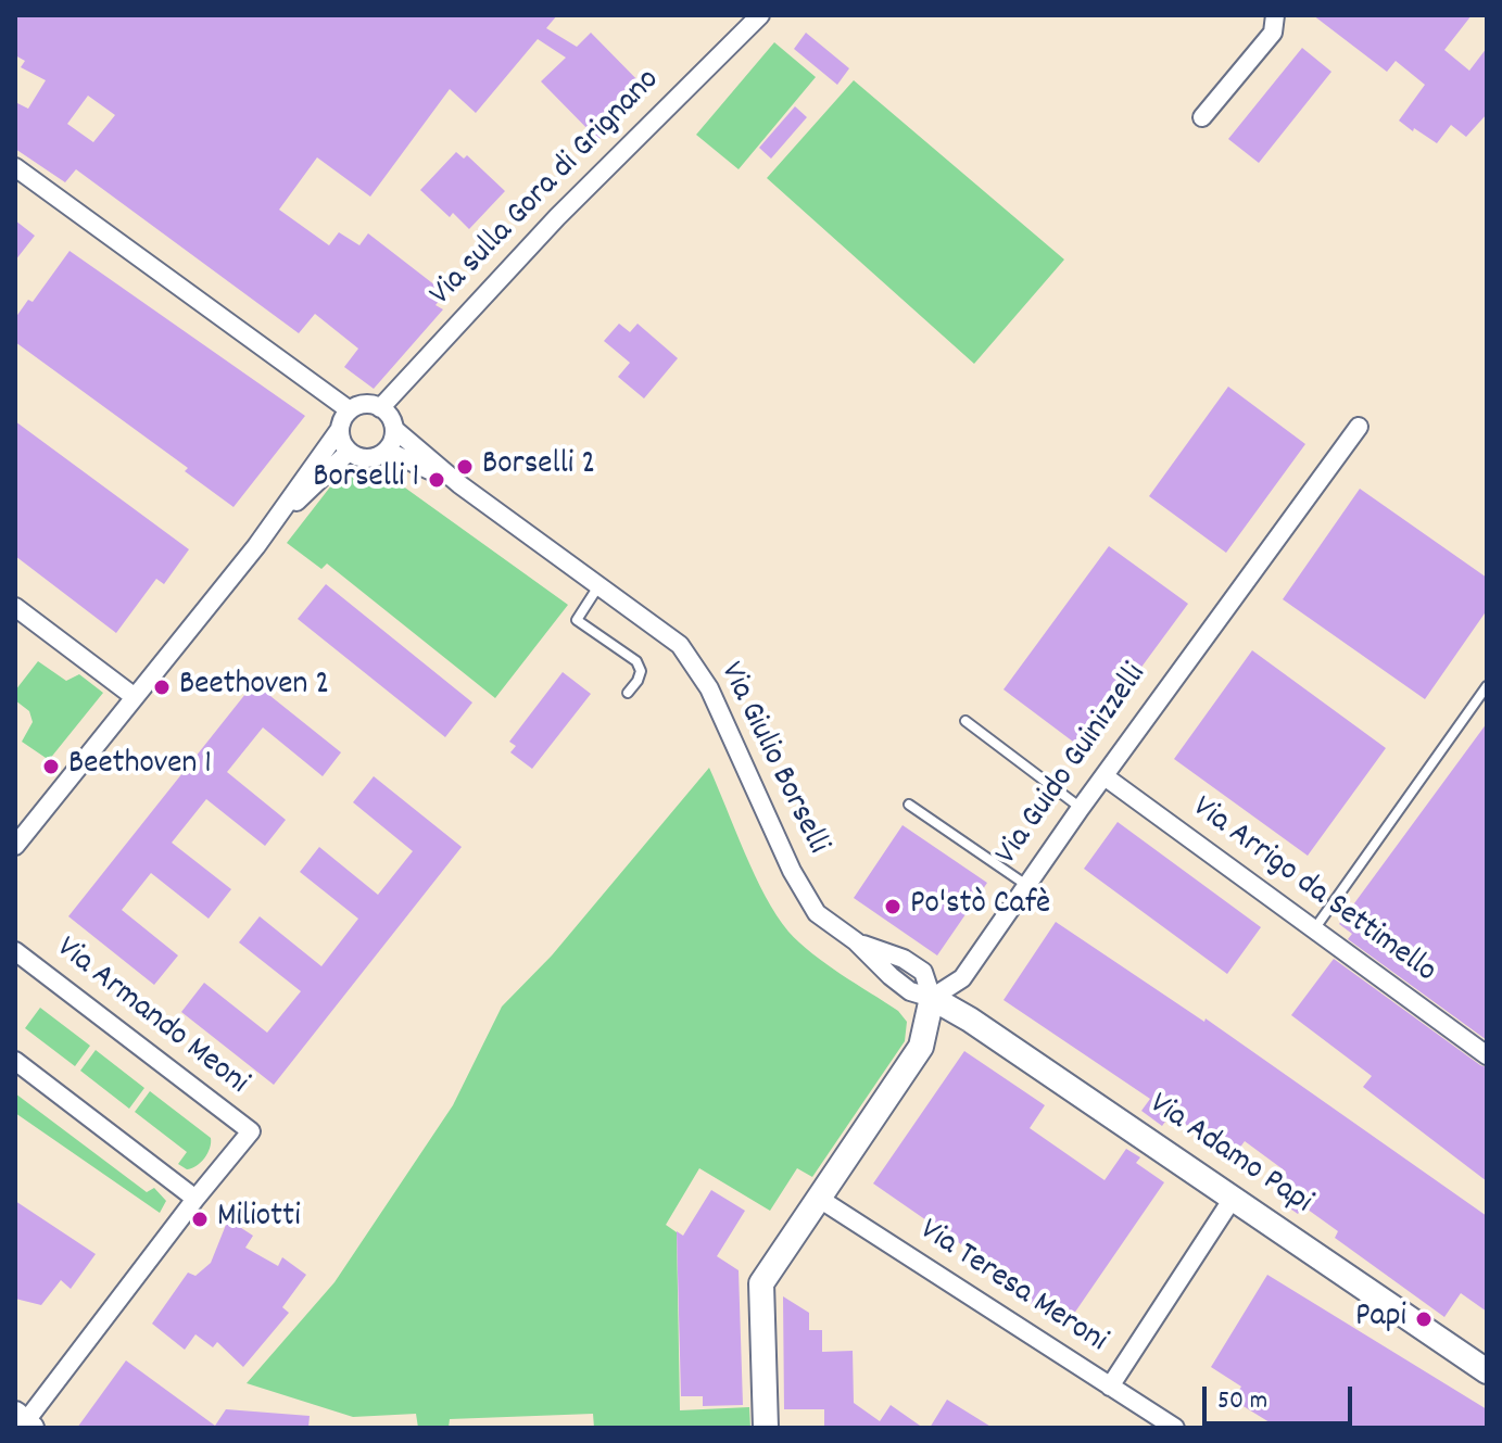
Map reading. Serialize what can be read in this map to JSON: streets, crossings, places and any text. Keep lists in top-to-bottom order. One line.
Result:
{"streets":{"street":["Via sulla Gora di Grignano","Via Giulio Borselli","Via Guido Guinizzelli","Via Arrigo da Settimello","Via Armando Meoni","Via Adamo Papi","Via Teresa Meroni"]},"crossings":[["Via sulla Gora di Grignano","Via Giulio Borselli"],["Via Giulio Borselli","Via Guido Guinizzelli"],["Via Giulio Borselli","Via Adamo Papi"],["Via Guido Guinizzelli","Via Arrigo da Settimello"],["Via Guido Guinizzelli","Via Adamo Papi"]],"places":["Borselli 2","Borselli 1","Beethoven 2","Beethoven 1","Po'stò Cafè","Miliotti","Papi"],"scale_bar":"50 m"}
